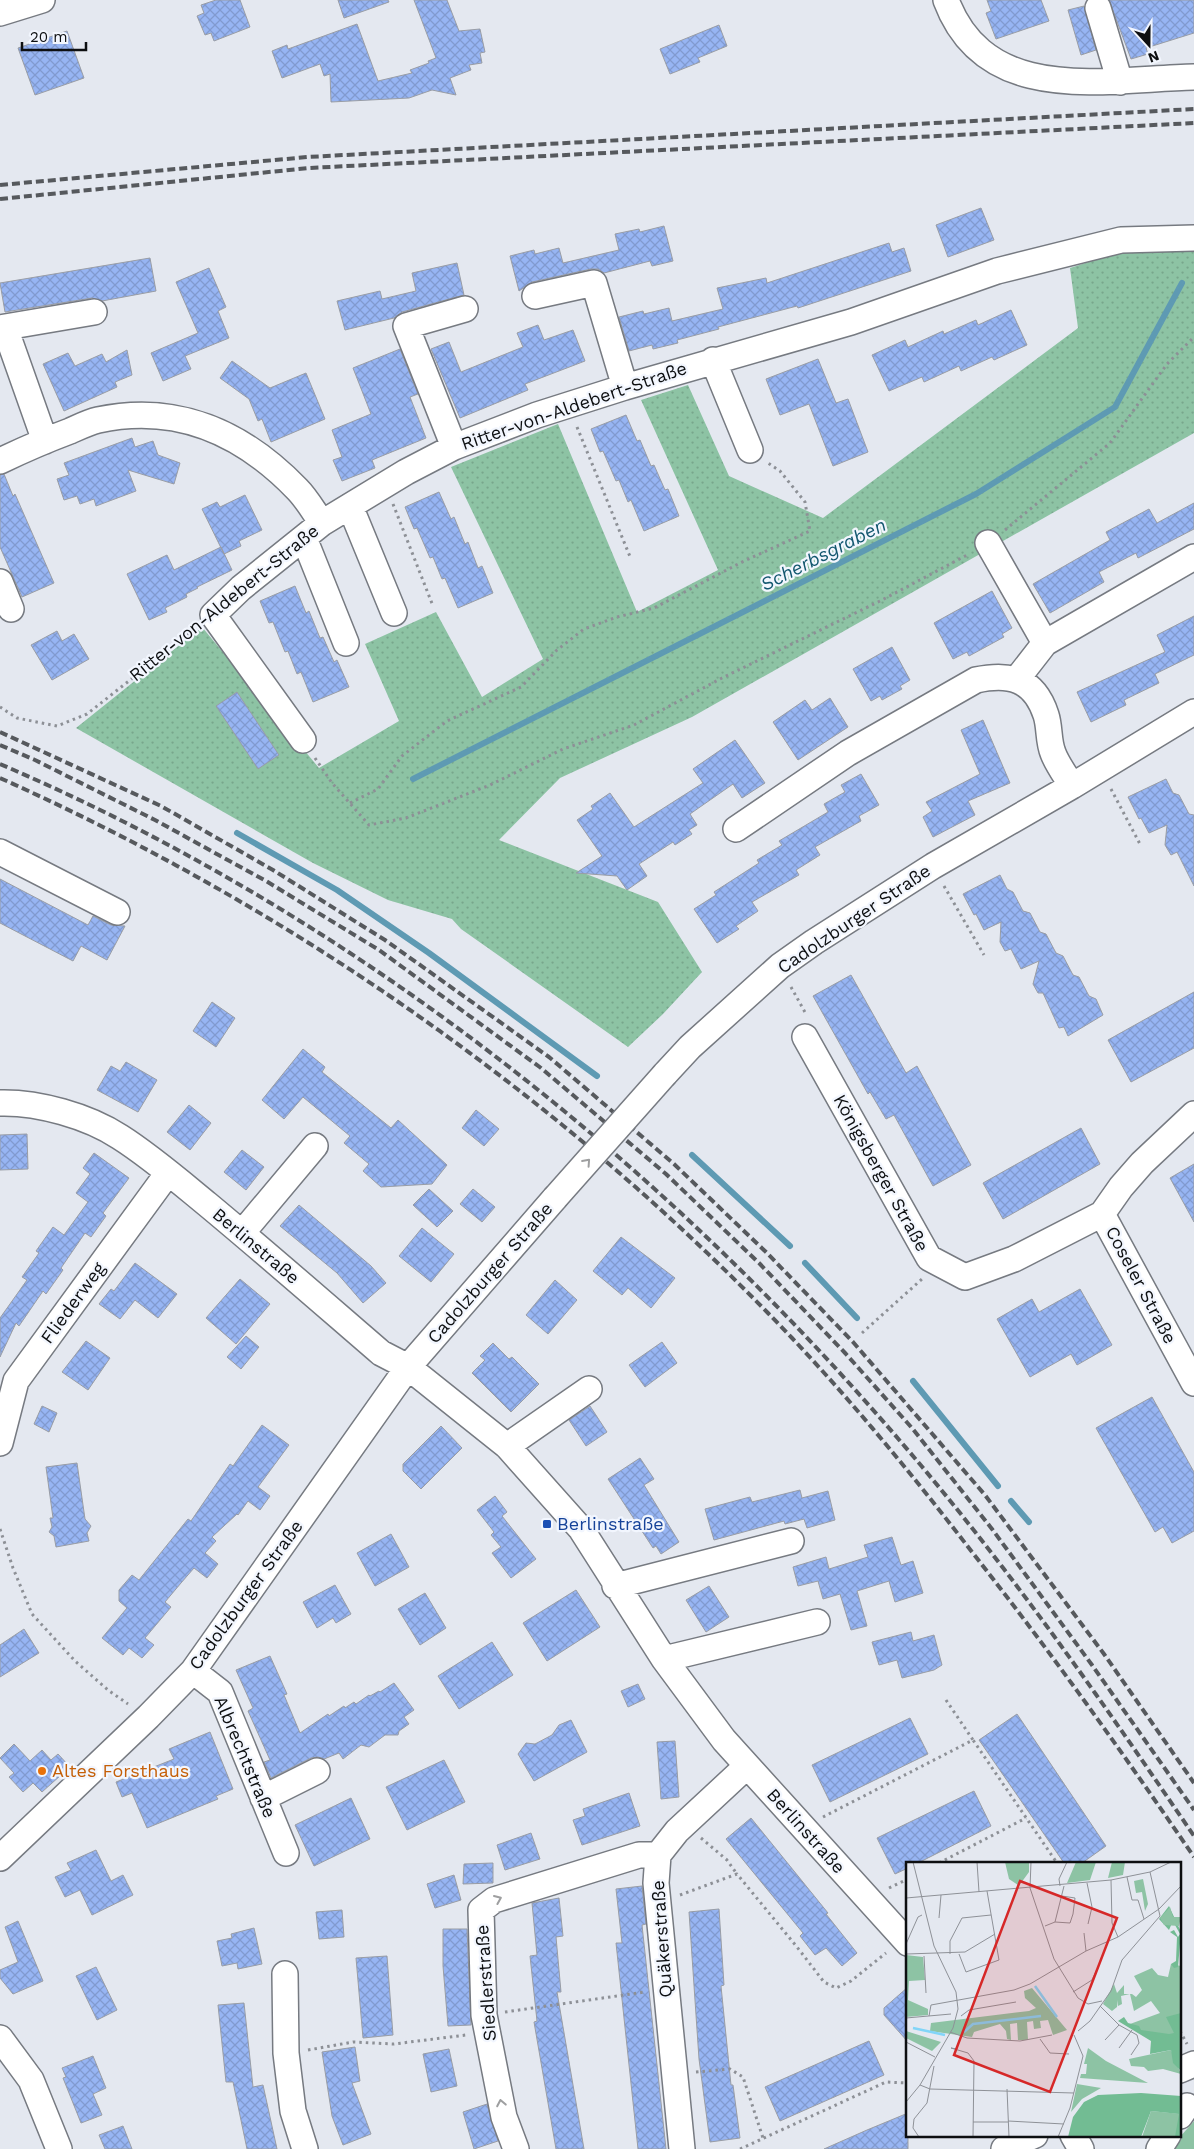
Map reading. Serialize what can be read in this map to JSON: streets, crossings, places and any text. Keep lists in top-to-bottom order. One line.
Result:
{"streets":{"street":["Ritter-von-Aldebert-Straße","Cadolzburger Straße","Königsberger Straße","Berlinstraße","Coseler Straße","Fliederweg","Albrechtstraße","Quäkerstraße","Siedlerstraße"]},"crossings":[["Cadolzburger Straße","Berlinstraße"],["Cadolzburger Straße","Albrechtstraße"],["Königsberger Straße","Coseler Straße"],["Berlinstraße","Fliederweg"],["Berlinstraße","Quäkerstraße"],["Quäkerstraße","Siedlerstraße"]],"water":["Scherbsgraben"],"places":{"transit":["Berlinstraße"],"other":["Altes Forsthaus"]},"scale_bar":"20 m","north":"bottom"}
